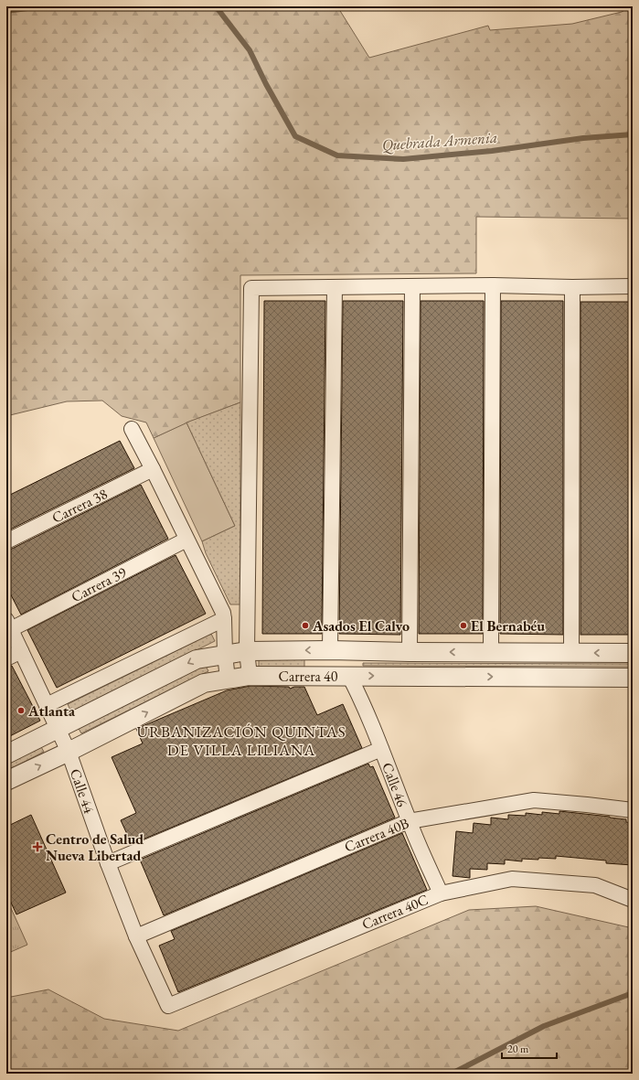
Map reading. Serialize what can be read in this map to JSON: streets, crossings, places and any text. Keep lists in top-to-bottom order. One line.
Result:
{"streets":{"street":["Carrera 38","Carrera 39","Carrera 40","Calle 46","Calle 44","Carrera 40B","Carrera 40C"]},"crossings":[["Carrera 39","Calle 44"],["Carrera 40","Calle 46"],["Carrera 40","Calle 44"],["Calle 46","Carrera 40B"],["Calle 46","Carrera 40C"],["Calle 44","Carrera 40B"],["Calle 44","Carrera 40C"]],"districts":["URBANIZACIÓN QUINTAS DE VILLA LILIANA"],"water":["Quebrada Armenia"],"places":{"other":["Asados El Calvo","El Bernabéu","Atlanta"],"health":["Centro de Salud Nueva Libertad"]},"scale_bar":"20 m"}
